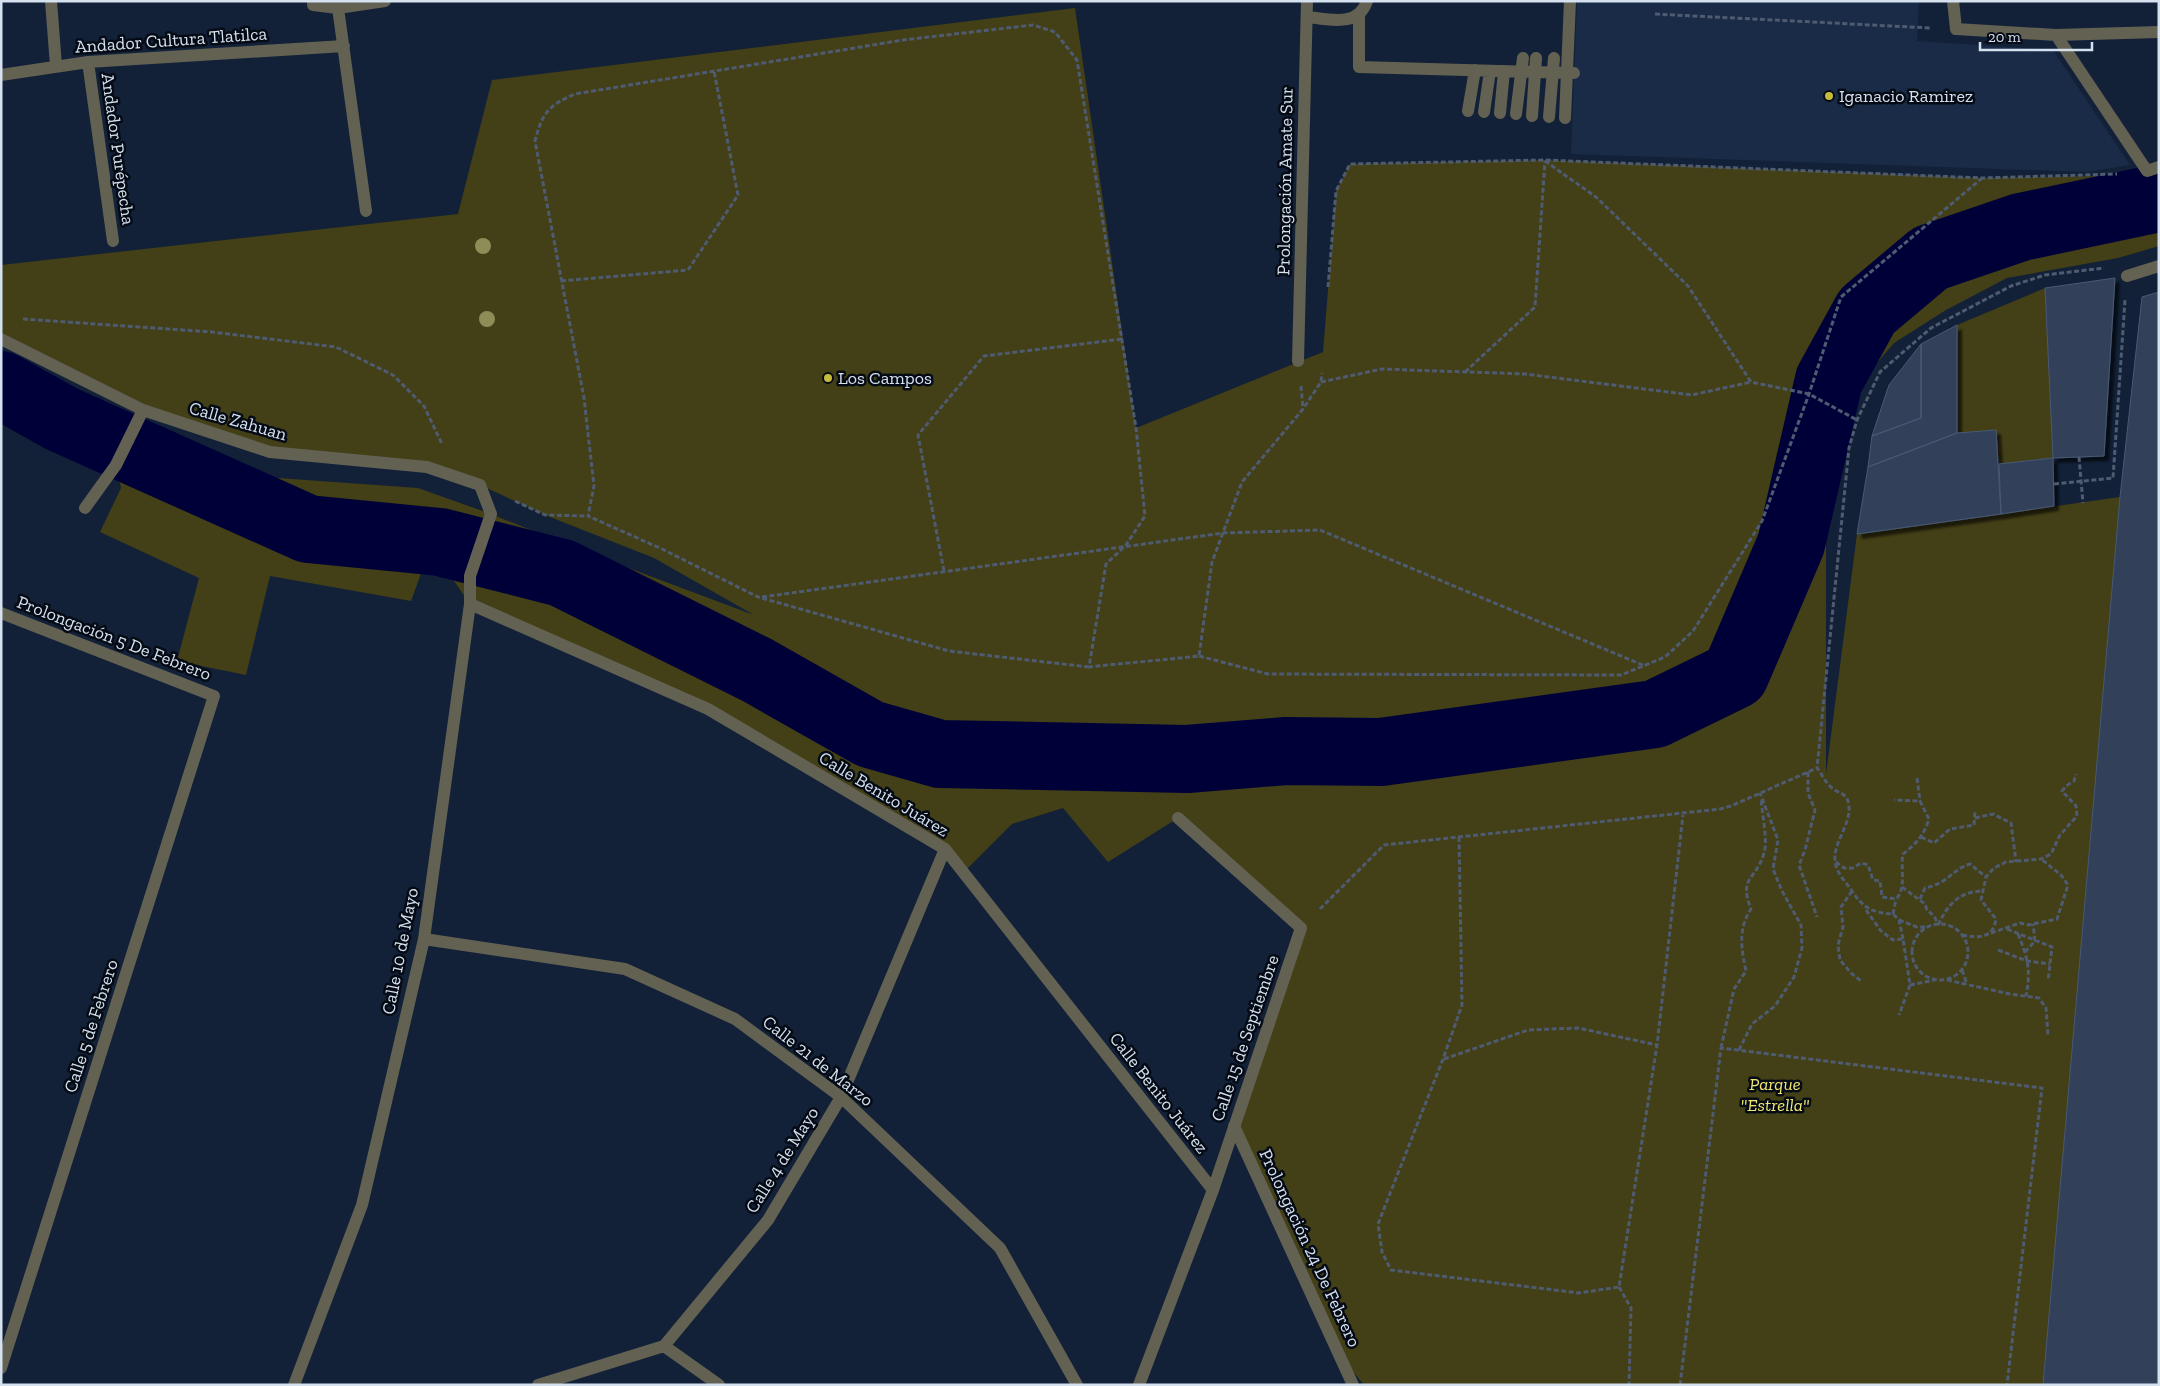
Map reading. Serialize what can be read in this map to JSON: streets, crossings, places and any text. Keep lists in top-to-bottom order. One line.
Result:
{"streets":{"street":["Andador Cultura Tlatilca","Andador Purépecha","Prolongación Amate Sur","Calle Zahuan","Prolongación 5 De Febrero","Calle Benito Juárez","Calle 10 de Mayo","Calle 5 de Febrero","Calle 15 de Septiembre","Calle 21 de Marzo","Calle 4 de Mayo","Prolongación 24 De Febrero"]},"crossings":[["Andador Cultura Tlatilca","Andador Purépecha"],["Calle Zahuan","Calle 10 de Mayo"],["Prolongación 5 De Febrero","Calle 5 de Febrero"],["Calle Benito Juárez","Calle 10 de Mayo"],["Calle Benito Juárez","Calle 15 de Septiembre"],["Calle Benito Juárez","Calle 4 de Mayo"],["Calle 10 de Mayo","Calle 21 de Marzo"],["Calle 15 de Septiembre","Prolongación 24 De Febrero"],["Calle 21 de Marzo","Calle 4 de Mayo"]],"parks":["Parque \"Estrella\""],"places":["Iganacio Ramirez","Los Campos"],"scale_bar":"20 m"}
